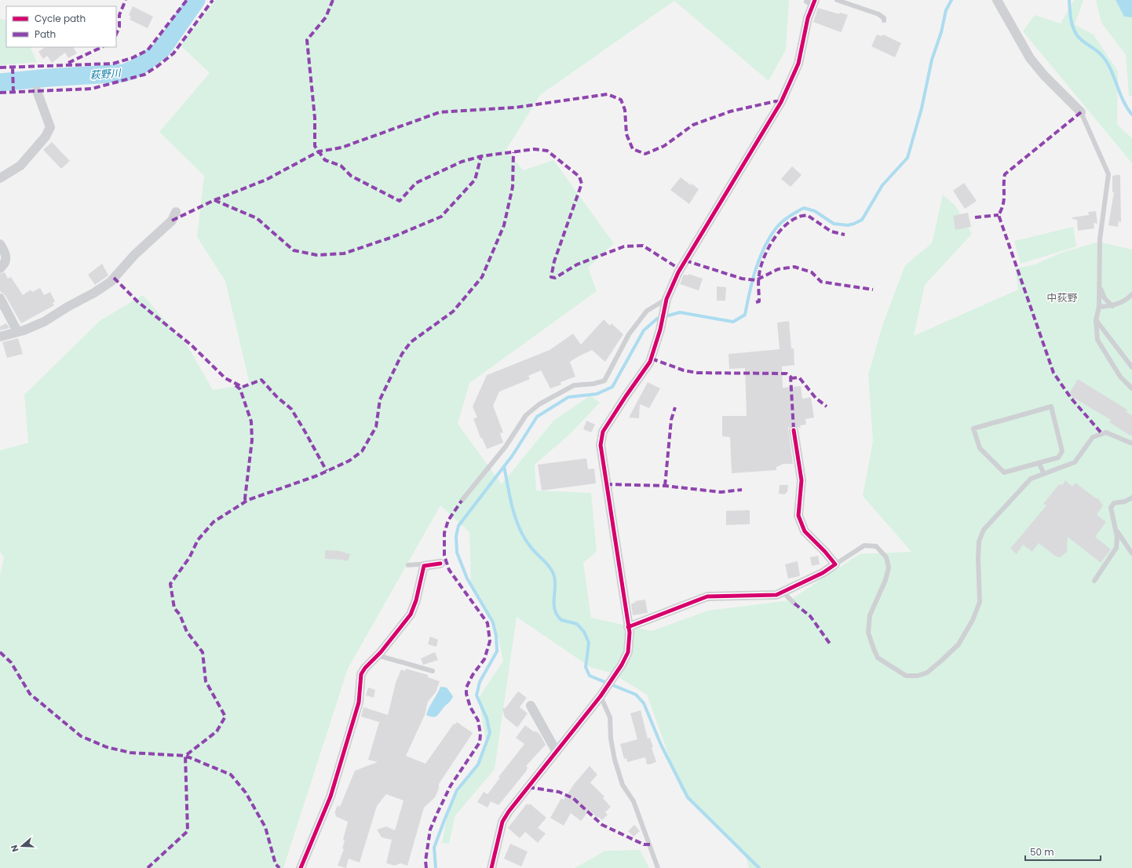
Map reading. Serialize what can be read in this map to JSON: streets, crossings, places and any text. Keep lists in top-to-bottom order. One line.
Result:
{"districts":["中荻野"],"water":["萩野川"],"legend":["Cycle path","Path"],"scale_bar":"50 m","north":"left"}
